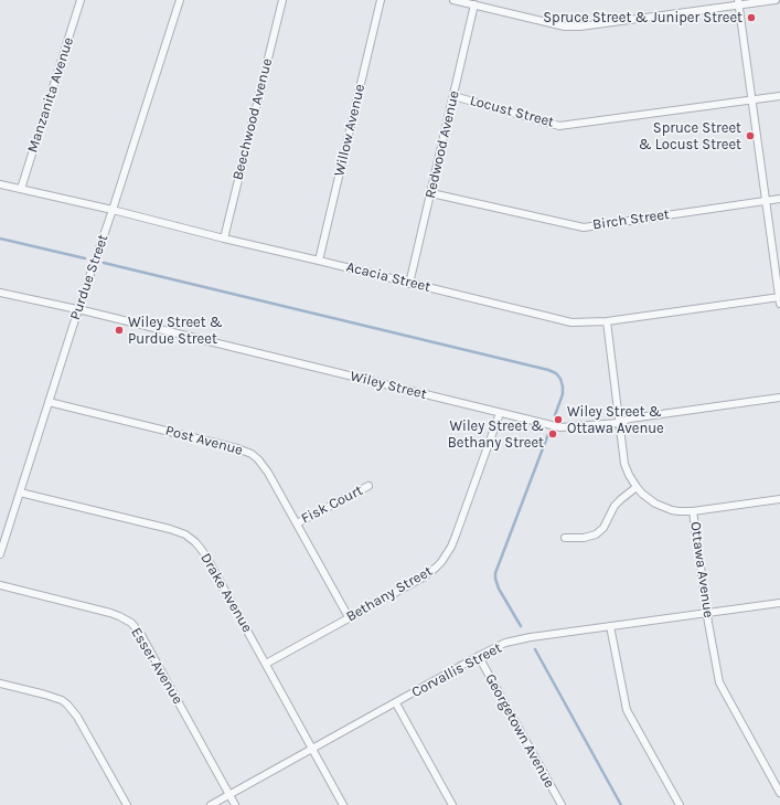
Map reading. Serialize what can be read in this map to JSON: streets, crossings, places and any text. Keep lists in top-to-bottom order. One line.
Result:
{"streets":{"street":["Manzanita Avenue","Locust Street","Beechwood Avenue","Willow Avenue","Redwood Avenue","Birch Street","Purdue Street","Acacia Street","Wiley Street","Post Avenue","Fisk Court","Ottawa Avenue","Drake Avenue","Bethany Street","Esser Avenue","Corvallis Street","Georgetown Avenue"]},"crossings":[["Manzanita Avenue","Acacia Street"],["Locust Street","Redwood Avenue"],["Beechwood Avenue","Acacia Street"],["Willow Avenue","Acacia Street"],["Redwood Avenue","Birch Street"],["Redwood Avenue","Acacia Street"],["Purdue Street","Acacia Street"],["Purdue Street","Wiley Street"],["Purdue Street","Post Avenue"],["Purdue Street","Drake Avenue"],["Acacia Street","Ottawa Avenue"],["Wiley Street","Ottawa Avenue"],["Wiley Street","Bethany Street"],["Post Avenue","Fisk Court"],["Post Avenue","Bethany Street"],["Ottawa Avenue","Corvallis Street"],["Drake Avenue","Bethany Street"],["Drake Avenue","Corvallis Street"],["Esser Avenue","Corvallis Street"],["Corvallis Street","Georgetown Avenue"]],"places":["Spruce Street & Juniper Street","Spruce Street & Locust Street","Wiley Street & Purdue Street","Wiley Street & Ottawa Avenue","Wiley Street & Bethany Street"]}
